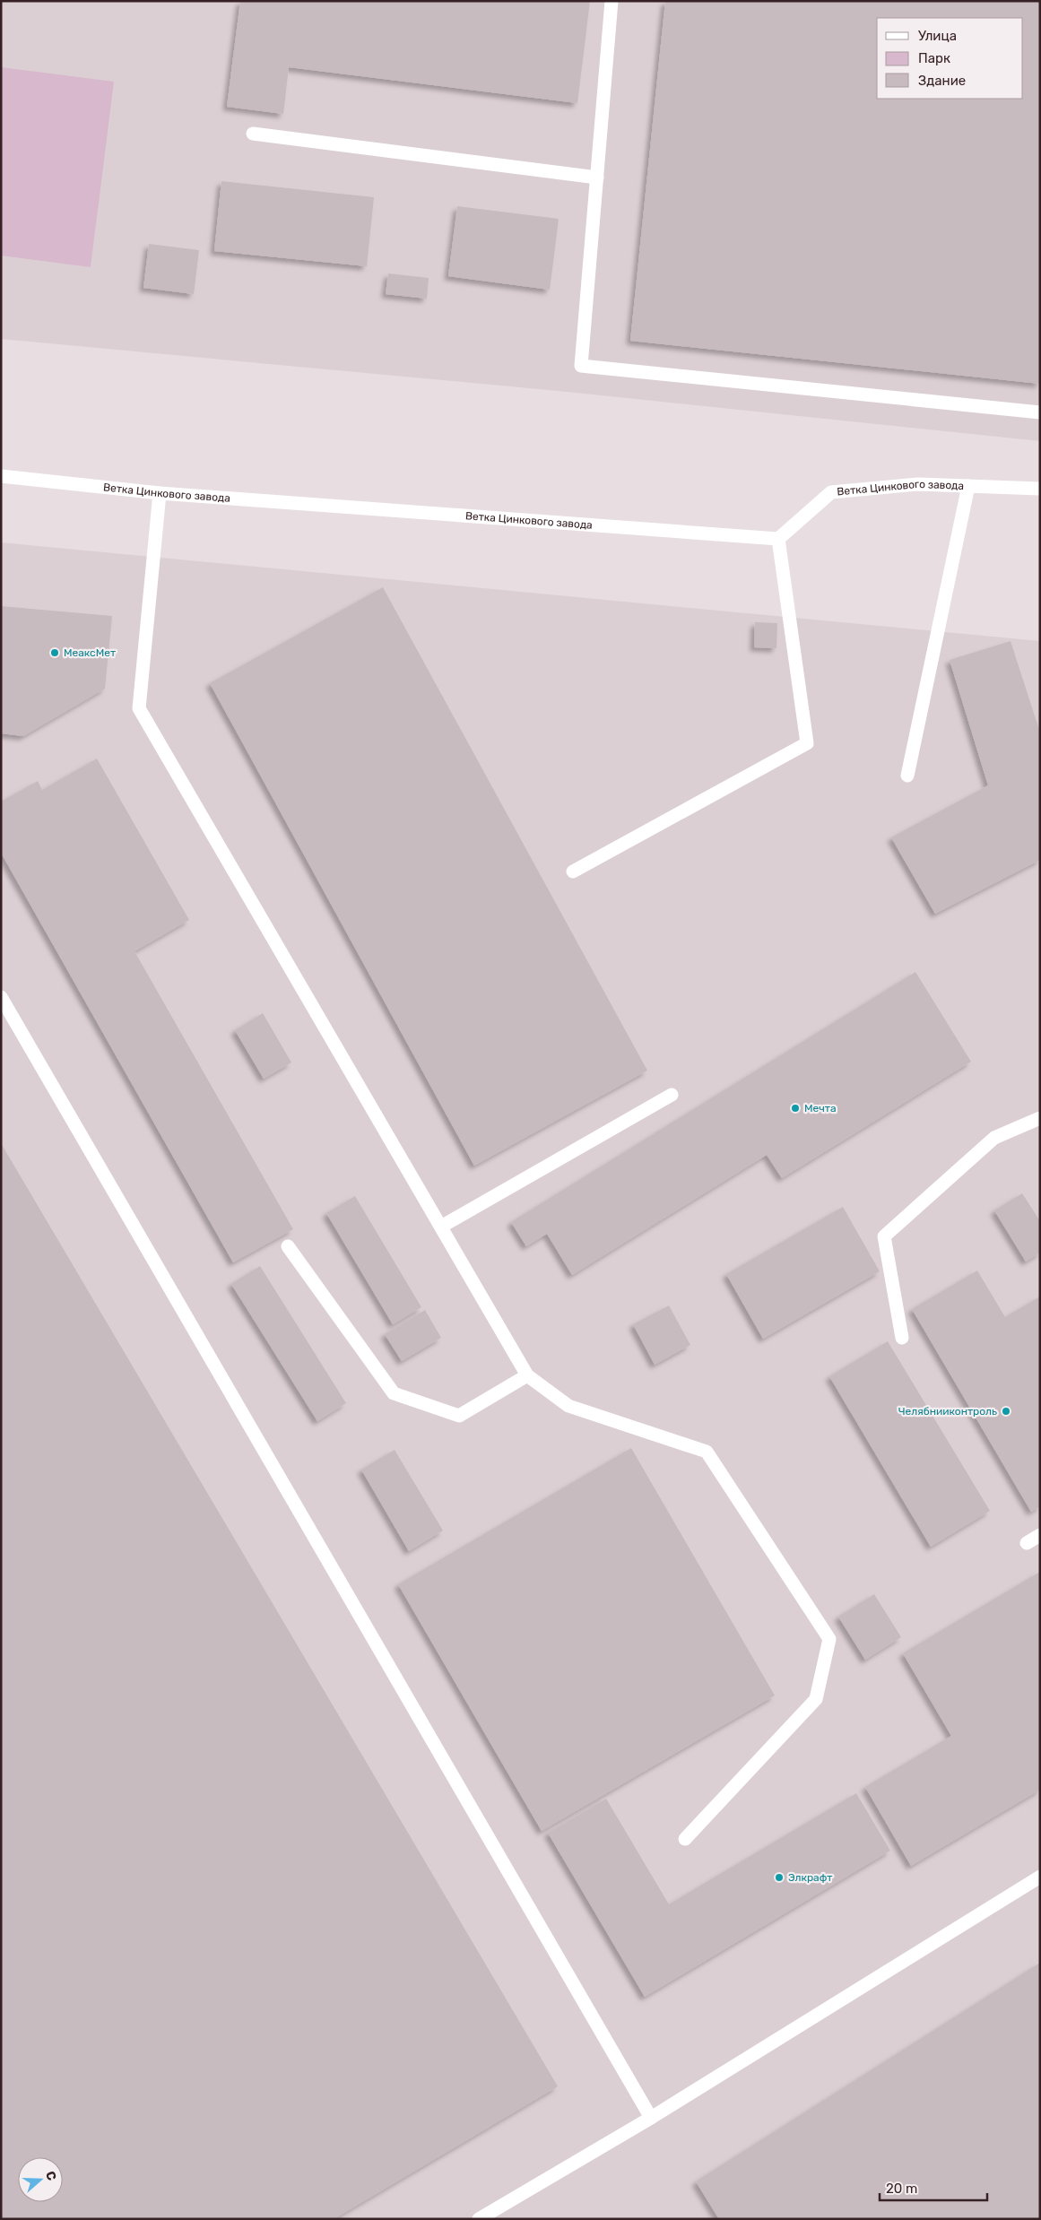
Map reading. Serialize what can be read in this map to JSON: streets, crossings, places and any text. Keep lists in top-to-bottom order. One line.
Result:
{"streets":{"street":["Ветка Цинкового завода"]},"places":["МеаксМет","Мечта","Челябнииконтроль","Элкрафт"],"legend":["Улица","Парк","Здание"],"scale_bar":"20 m","north":"right"}
